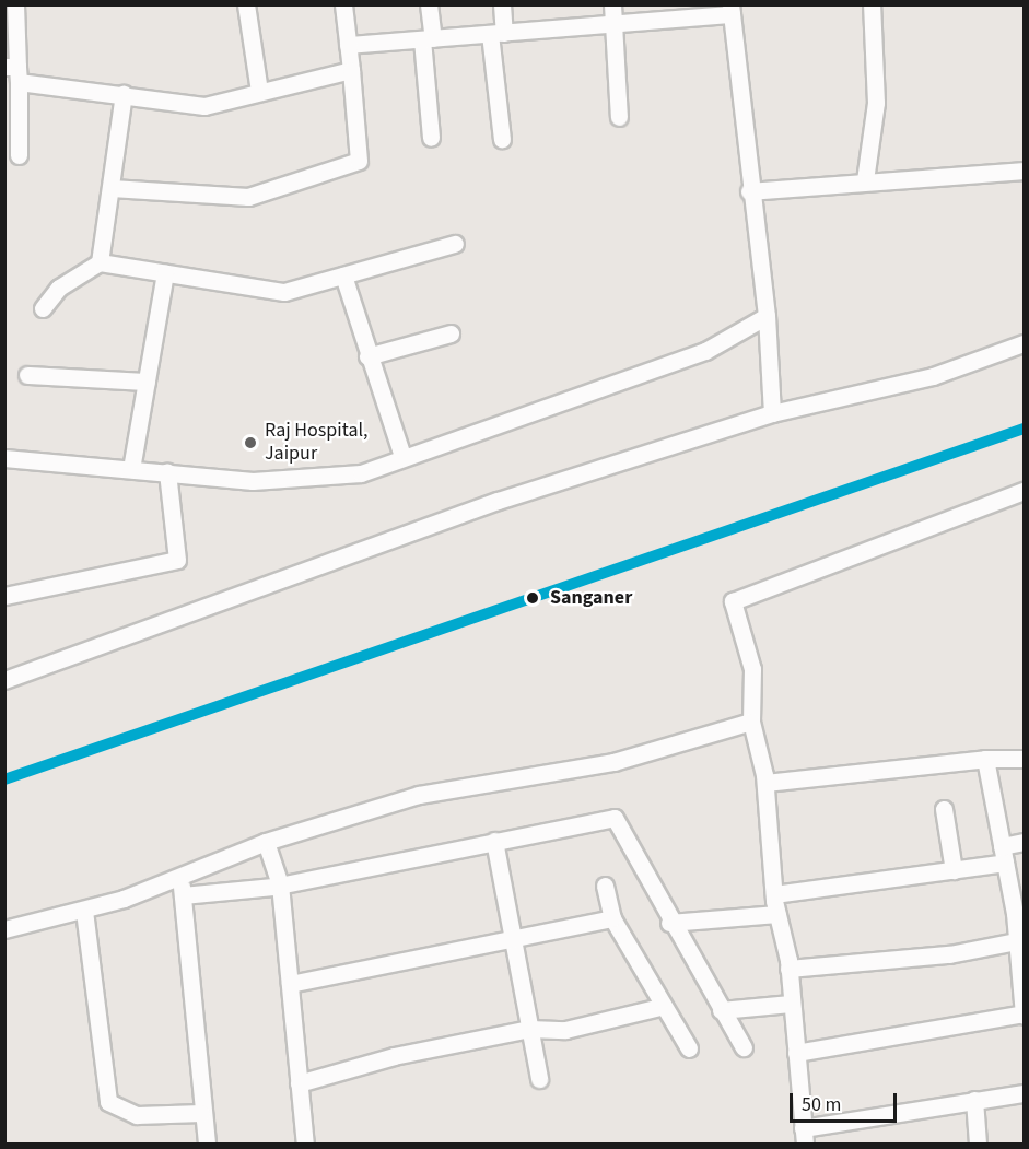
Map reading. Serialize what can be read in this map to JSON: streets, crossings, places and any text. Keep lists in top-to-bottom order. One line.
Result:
{"places":["Raj Hospital, Jaipur","Sanganer"],"scale_bar":"50 m"}
